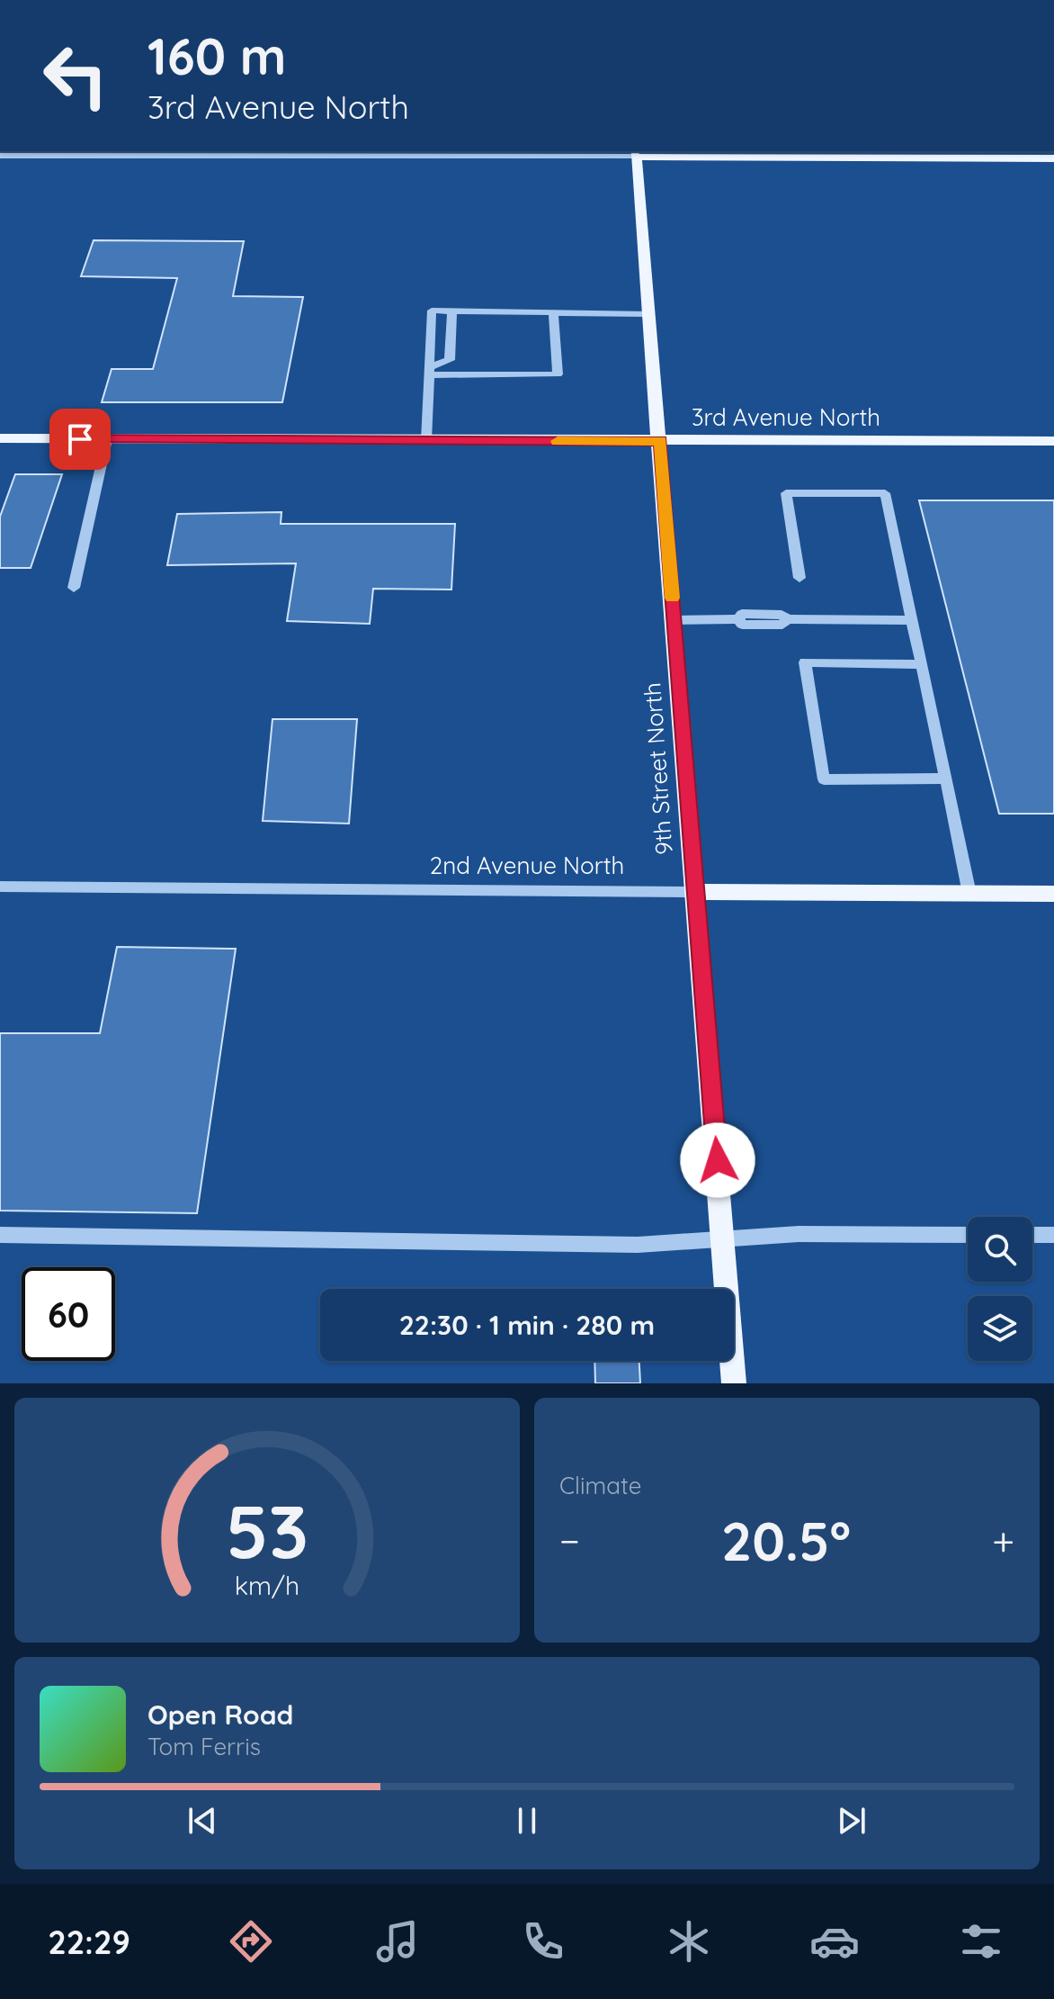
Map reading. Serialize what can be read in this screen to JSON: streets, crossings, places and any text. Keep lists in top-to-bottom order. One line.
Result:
{"streets":{"main road":["3rd Avenue North","9th Street North","2nd Avenue North"]},"crossings":[["3rd Avenue North","9th Street North"],["9th Street North","2nd Avenue North"]],"page":{"turn":["160 m","3rd Avenue North"],"limit":"60","trip":"22:30 · 1 min · 280 m","tile":"Climate","heat":["−","20.5°","+"],"song":["Open Road","Tom Ferris"],"tabs":"22:29","gauge":["53","km/h"]}}
